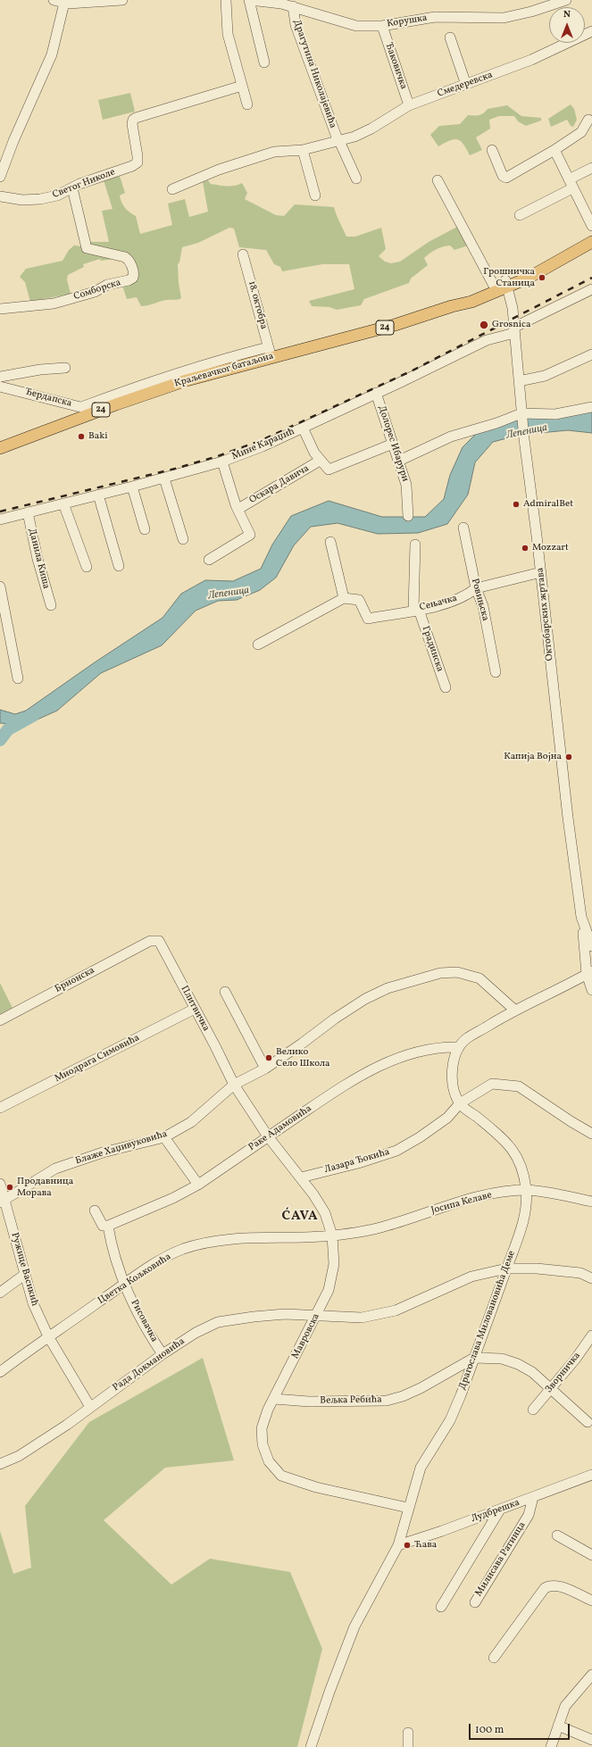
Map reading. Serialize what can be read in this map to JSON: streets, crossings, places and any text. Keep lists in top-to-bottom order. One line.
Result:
{"streets":{"main road":["24","Краљевачког батаљона"],"street":["Корушка","Ђаковичка","Драгутина Николајевића","Смедеревска","Светог Николе","Сомборска","18. октобра","Ђердапска","Долорес Ибарури","Мине Караџић","Оскара Давича","Данила Киша","Ровињска","Сењачка","Октобарских жртава","Градинска","Брионска","Плитвичка","Миодрага Симовића","Раке Адамовића","Блаже Хаџивуковића","Лазара Ђокића","Јосипа Келаве","Ружице Васикић","Цветка Кољковића","Драгослава Миловановића Деме","Рисовачка","Мавровска","Рада Докмановића","Зворничка","Вељка Ребића","Лудбрешка","Милисава Ратинца"]},"crossings":[["Корушка","Ђаковичка"],["Корушка","Драгутина Николајевића"],["Ђаковичка","Смедеревска"],["Драгутина Николајевића","Смедеревска"],["Светог Николе","Сомборска"],["18. октобра","Краљевачког батаљона"],["Краљевачког батаљона","Ђердапска"],["Краљевачког батаљона","Октобарских жртава"],["Долорес Ибарури","Мине Караџић"],["Долорес Ибарури","Оскара Давича"],["Мине Караџић","Оскара Давича"],["Мине Караџић","Данила Киша"],["Мине Караџић","Октобарских жртава"],["Ровињска","Сењачка"],["Сењачка","Октобарских жртава"],["Сењачка","Градинска"],["Брионска","Плитвичка"],["Плитвичка","Миодрага Симовића"],["Плитвичка","Блаже Хаџивуковића"],["Плитвичка","Мавровска"],["Раке Адамовића","Драгослава Миловановића Деме"],["Раке Адамовића","Рисовачка"],["Раке Адамовића","Мавровска"],["Блаже Хаџивуковића","Ружице Васикић"],["Блаже Хаџивуковића","Драгослава Миловановића Деме"],["Блаже Хаџивуковића","Мавровска"],["Лазара Ђокића","Драгослава Миловановића Деме"],["Лазара Ђокића","Мавровска"],["Јосипа Келаве","Цветка Кољковића"],["Јосипа Келаве","Драгослава Миловановића Деме"],["Јосипа Келаве","Мавровска"],["Ружице Васикић","Цветка Кољковића"],["Ружице Васикић","Рада Докмановића"],["Цветка Кољковића","Рисовачка"],["Цветка Кољковића","Мавровска"],["Драгослава Миловановића Деме","Мавровска"],["Драгослава Миловановића Деме","Рада Докмановића"],["Драгослава Миловановића Деме","Вељка Ребића"],["Драгослава Миловановића Деме","Лудбрешка"],["Рисовачка","Рада Докмановића"],["Мавровска","Рада Докмановића"],["Мавровска","Вељка Ребића"],["Лудбрешка","Милисава Ратинца"]],"districts":["ĆAVA"],"water":["Лепеница"],"places":["Грошничка Станица","Grosnica","Baki","AdmiralBet","Mozzart","Капија Војна","Велико Село Школа","Продавница Морава","Ћава"],"scale_bar":"100 m","north":"top"}
